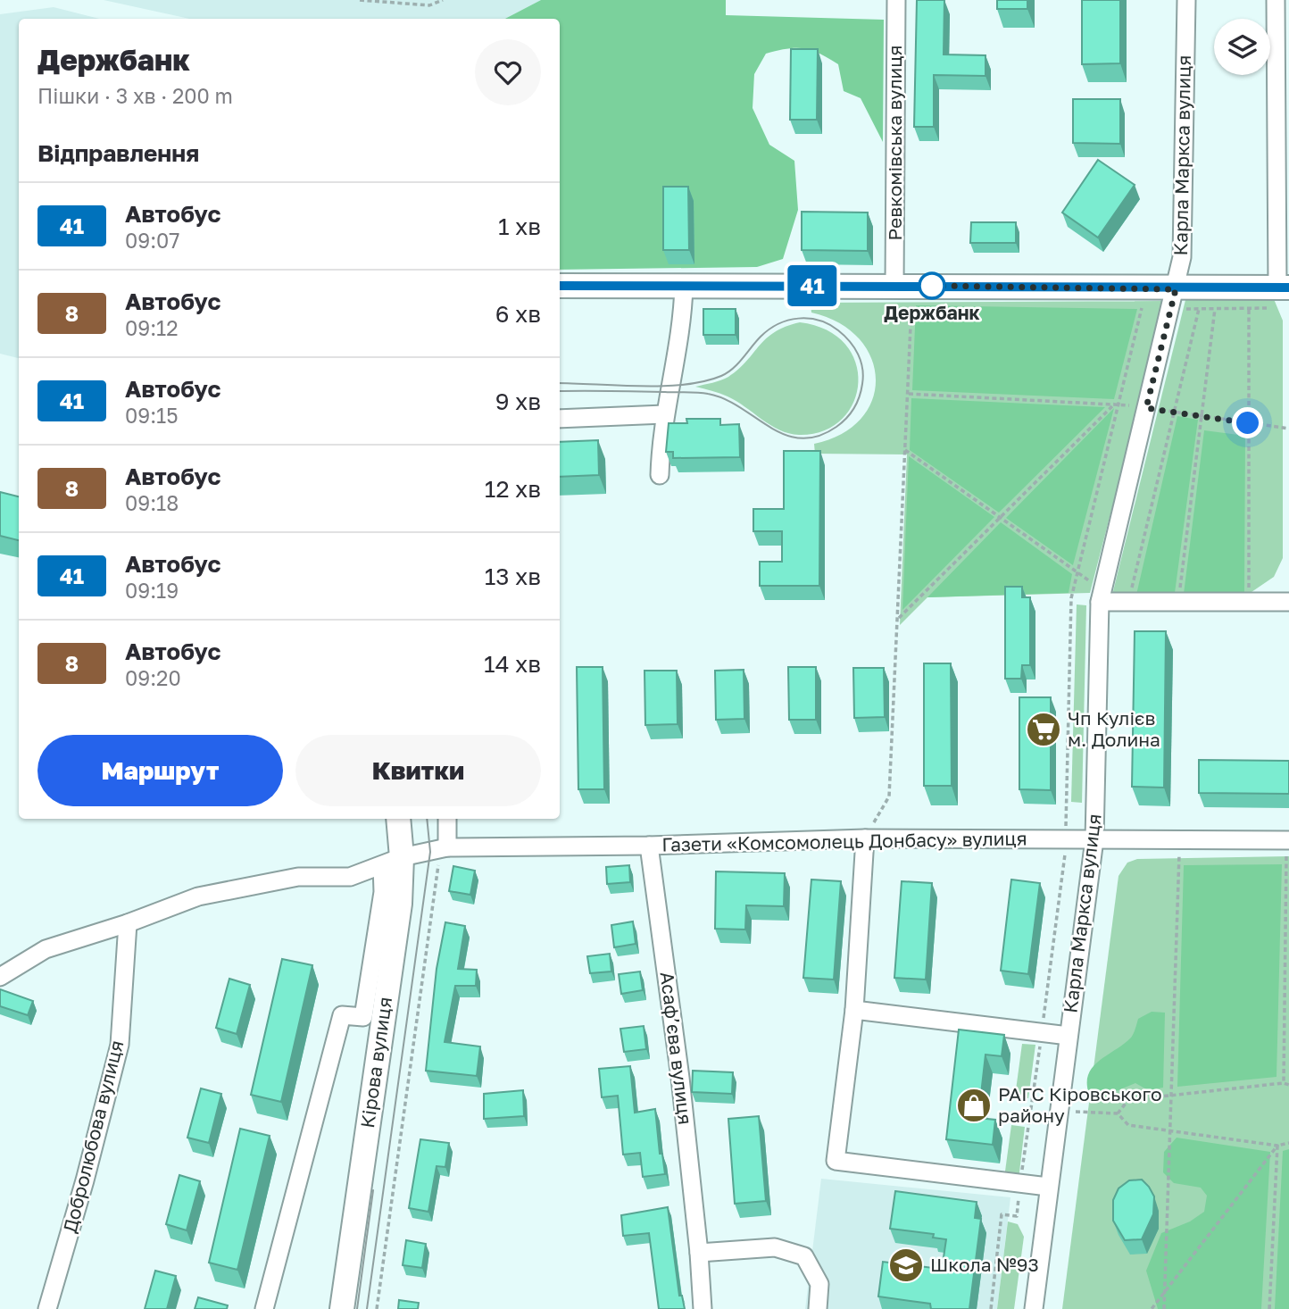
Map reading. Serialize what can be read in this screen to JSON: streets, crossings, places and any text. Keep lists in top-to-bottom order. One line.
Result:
{"streets":{"main road":["Кірова вулиця"],"street":["Ревкомівська вулиця","Карла Маркса вулиця","Газети «Комсомолець Донбасу» вулиця","Асаф’єва вулиця","Добролюбова вулиця"]},"crossings":[["Карла Маркса вулиця","Газети «Комсомолець Донбасу» вулиця"],["Газети «Комсомолець Донбасу» вулиця","Асаф’єва вулиця"],["Газети «Комсомолець Донбасу» вулиця","Кірова вулиця"],["Газети «Комсомолець Донбасу» вулиця","Добролюбова вулиця"]],"places":{"other":["Держбанк"],"supermarket":["Чп Кулієв м. Долина"],"shop":["РАГС Кіровського району"],"school or university":["Школа №93"]},"lines":["bus line 41"],"page":{"on_map":"41","heading":[["Держбанк","Пішки · 3 хв · 200 m"],"Відправлення"],"list":[{"mark":"41","name":"Автобус","note":"09:07","value":"1 хв"},{"mark":"8","name":"Автобус","note":"09:12","value":"6 хв"},{"mark":"41","name":"Автобус","note":"09:15","value":"9 хв"},{"mark":"8","name":"Автобус","note":"09:18","value":"12 хв"},{"mark":"41","name":"Автобус","note":"09:19","value":"13 хв"},{"mark":"8","name":"Автобус","note":"09:20","value":"14 хв"}],"buttons":["Маршрут","Квитки"]}}
